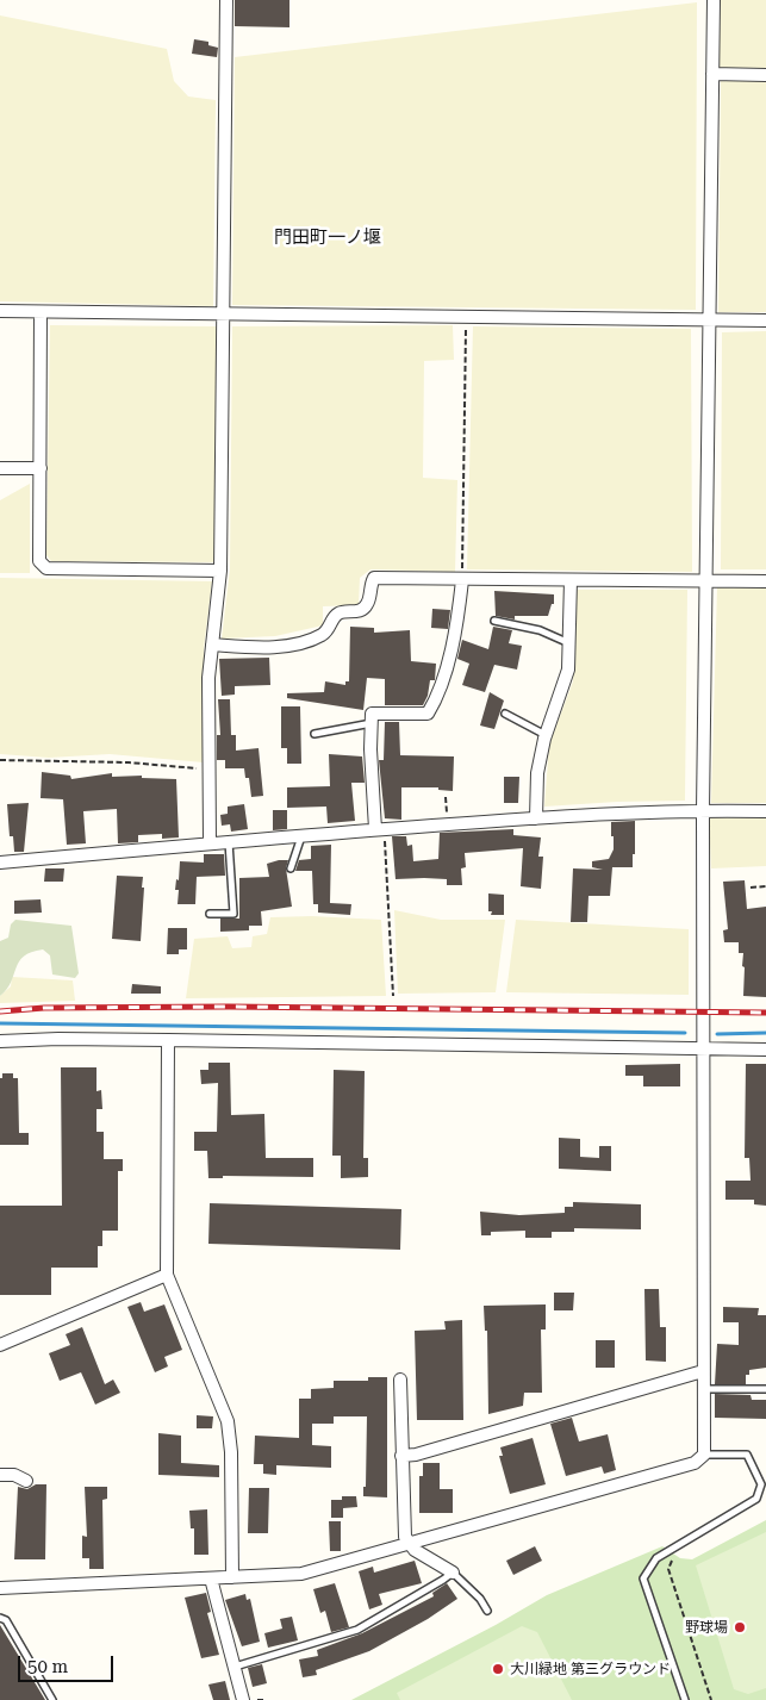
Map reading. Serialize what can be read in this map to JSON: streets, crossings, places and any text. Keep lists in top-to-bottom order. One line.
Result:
{"districts":["門田町一ノ堰"],"places":["野球場","大川緑地 第三グラウンド"],"scale_bar":"50 m"}
